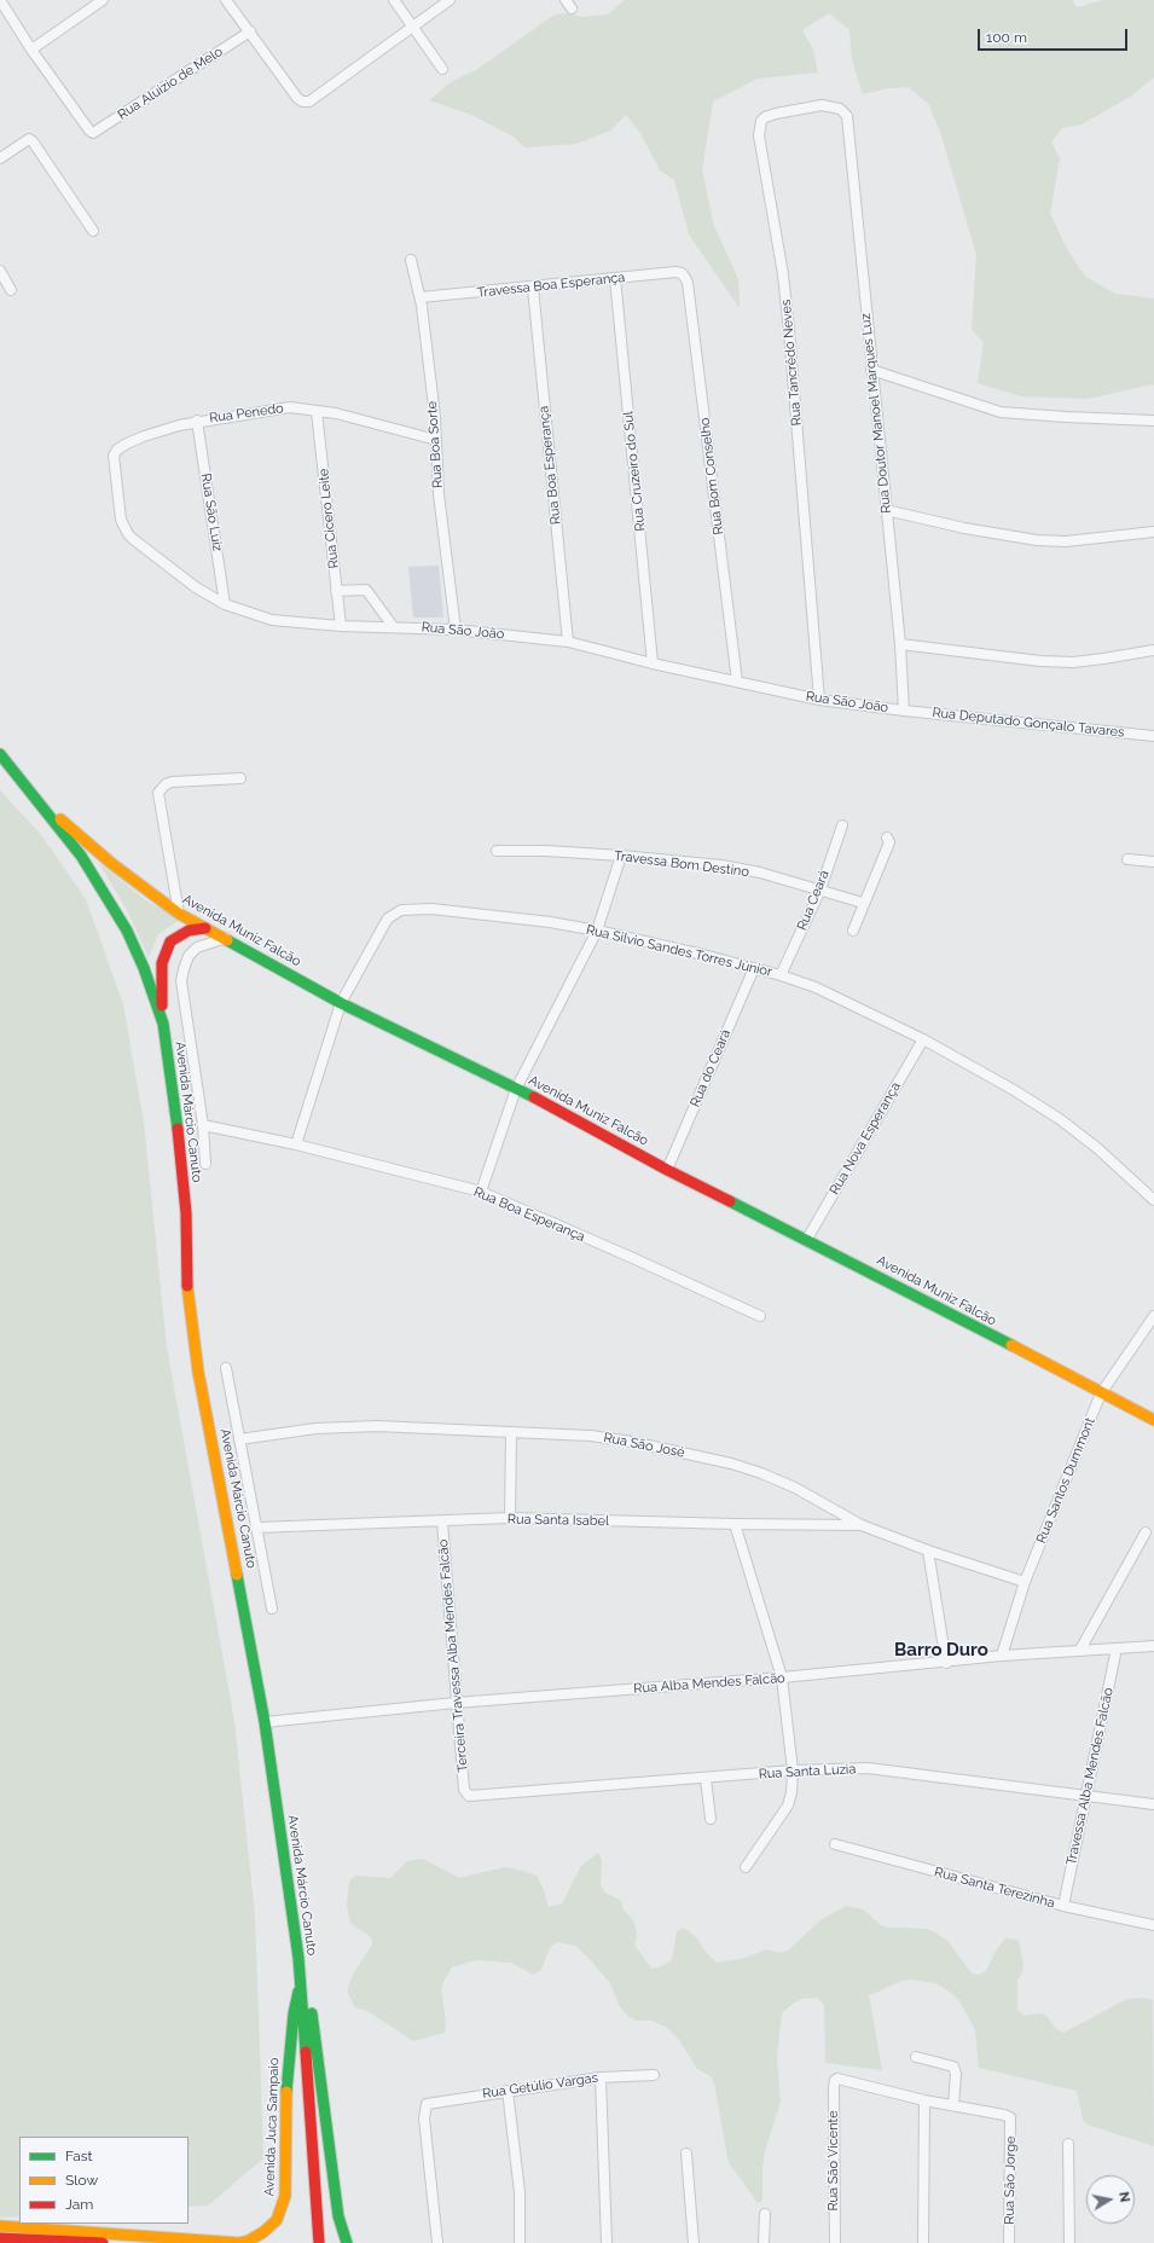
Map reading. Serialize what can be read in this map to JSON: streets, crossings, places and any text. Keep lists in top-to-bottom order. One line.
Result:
{"streets":{"main road":["Avenida Muniz Falcão","Avenida Márcio Canuto","Avenida Juca Sampaio"],"street":["Rua Aluizio de Melo","Travessa Boa Esperança","Rua Tancrêdo Neves","Rua Penedo","Rua Doutor Manoel Marques Luz","Rua Boa Sorte","Rua Boa Esperança","Rua Cruzeiro do Sul","Rua Bom Conselho","Rua São Luiz","Rua Cícero Leite","Rua São João","Rua Deputado Gonçalo Tavares","Travessa Bom Destino","Rua Ceará","Rua Silvio Sandes Torres Júnior","Rua do Ceará","Rua Nova Esperança","Rua São José","Rua Santos Dummont","Rua Santa Isabel","Terceira Travessa Alba Mendes Falcão","Rua Alba Mendes Falcão","Rua Santa Luzia","Travessa Alba Mendes Falcão","Rua Santa Terezinha","Rua Getúlio Vargas","Rua São Vicente","Rua São Jorge"]},"crossings":[["Travessa Boa Esperança","Rua Boa Sorte"],["Travessa Boa Esperança","Rua Boa Esperança"],["Travessa Boa Esperança","Rua Cruzeiro do Sul"],["Travessa Boa Esperança","Rua Bom Conselho"],["Rua Tancrêdo Neves","Rua Doutor Manoel Marques Luz"],["Rua Tancrêdo Neves","Rua São João"],["Rua Penedo","Rua Boa Sorte"],["Rua Penedo","Rua São Luiz"],["Rua Penedo","Rua Cícero Leite"],["Rua Penedo","Rua São João"],["Rua Doutor Manoel Marques Luz","Rua São João"],["Rua Doutor Manoel Marques Luz","Rua Deputado Gonçalo Tavares"],["Rua Boa Sorte","Rua São João"],["Rua Boa Esperança","Rua São João"],["Rua Boa Esperança","Rua Silvio Sandes Torres Júnior"],["Rua Cruzeiro do Sul","Rua São João"],["Rua Bom Conselho","Rua São João"],["Rua São Luiz","Rua São João"],["Rua Cícero Leite","Rua São João"],["Rua São João","Rua Deputado Gonçalo Tavares"],["Travessa Bom Destino","Rua Ceará"],["Rua Ceará","Rua Silvio Sandes Torres Júnior"],["Avenida Muniz Falcão","Rua Silvio Sandes Torres Júnior"],["Avenida Muniz Falcão","Rua do Ceará"],["Avenida Muniz Falcão","Avenida Márcio Canuto"],["Avenida Muniz Falcão","Rua Nova Esperança"],["Avenida Muniz Falcão","Rua Santos Dummont"],["Rua Silvio Sandes Torres Júnior","Rua do Ceará"],["Rua Silvio Sandes Torres Júnior","Rua Nova Esperança"],["Avenida Márcio Canuto","Rua Alba Mendes Falcão"],["Avenida Márcio Canuto","Avenida Juca Sampaio"],["Rua São José","Rua Santos Dummont"],["Rua São José","Rua Santa Isabel"],["Rua Santos Dummont","Rua Alba Mendes Falcão"],["Rua Santa Isabel","Terceira Travessa Alba Mendes Falcão"],["Terceira Travessa Alba Mendes Falcão","Rua Alba Mendes Falcão"],["Terceira Travessa Alba Mendes Falcão","Rua Santa Luzia"],["Rua Alba Mendes Falcão","Travessa Alba Mendes Falcão"],["Rua Santa Luzia","Travessa Alba Mendes Falcão"],["Travessa Alba Mendes Falcão","Rua Santa Terezinha"]],"districts":["Barro Duro"],"legend":["Fast","Slow","Jam"],"scale_bar":"100 m","north":"right"}
